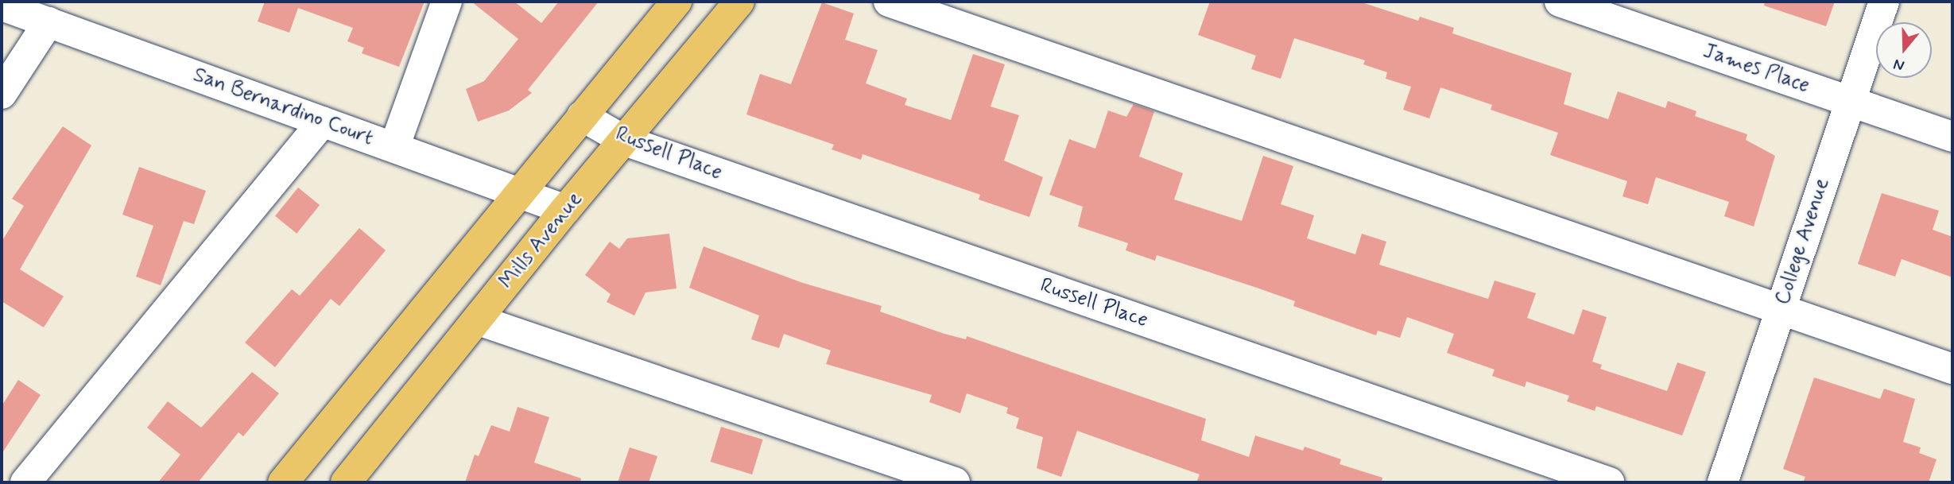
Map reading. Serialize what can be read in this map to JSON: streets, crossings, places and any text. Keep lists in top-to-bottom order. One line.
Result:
{"streets":{"main road":["Mills Avenue"],"street":["James Place","San Bernardino Court","Russell Place","College Avenue"]},"crossings":[["James Place","College Avenue"],["San Bernardino Court","Mills Avenue"],["Russell Place","Mills Avenue"]],"north":"bottom"}
